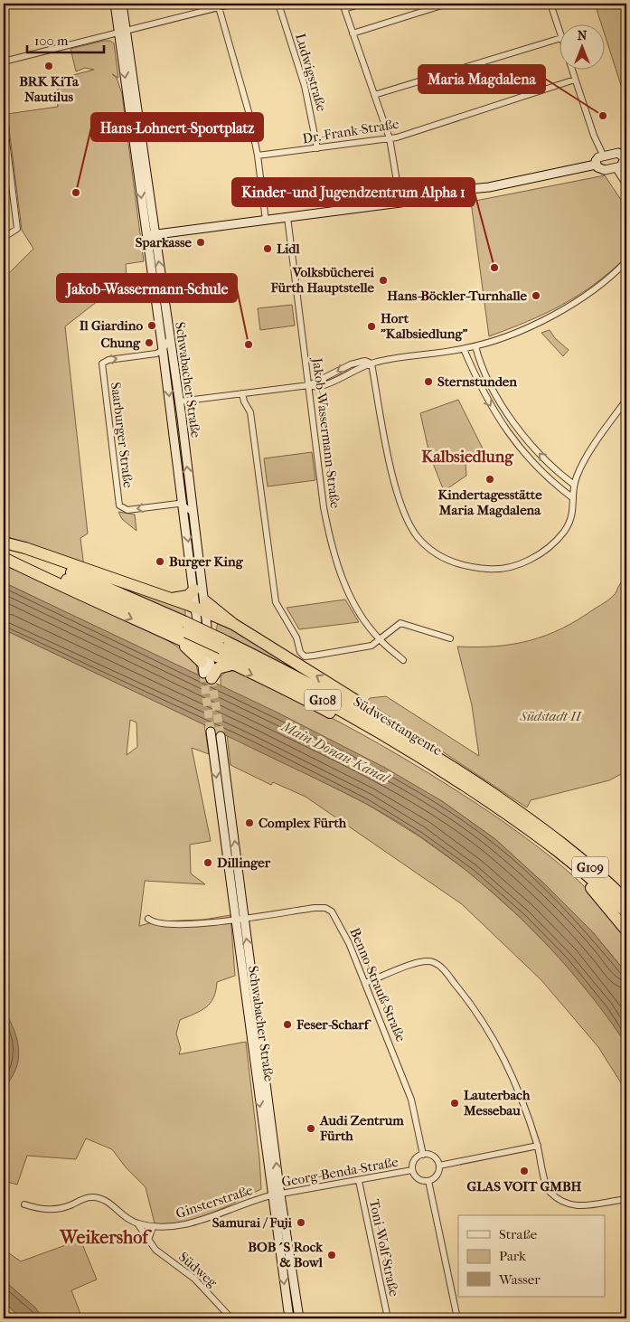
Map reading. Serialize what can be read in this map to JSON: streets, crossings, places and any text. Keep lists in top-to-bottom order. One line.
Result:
{"streets":{"highway":["G108","Südwesttangente","G109"],"main road":["Schwabacher Straße"],"street":["Ludwigstraße","Dr.-Frank-Straße","Jakob-Wassermann-Straße","Saarburger Straße","Benno-Strauß-Straße","Georg-Benda-Straße","Ginsterstraße","Toni-Wolf-Straße","Südweg"]},"crossings":[["Ludwigstraße","Dr.-Frank-Straße"],["Schwabacher Straße","Saarburger Straße"],["Schwabacher Straße","Südwesttangente"],["Schwabacher Straße","Benno-Strauß-Straße"],["Schwabacher Straße","Georg-Benda-Straße"],["Schwabacher Straße","Ginsterstraße"],["Benno-Strauß-Straße","Georg-Benda-Straße"],["Georg-Benda-Straße","Ginsterstraße"],["Georg-Benda-Straße","Toni-Wolf-Straße"],["Ginsterstraße","Südweg"]],"districts":["Kalbsiedlung","Weikershof"],"water":["Main-Donau-Kanal"],"parks":["Südstadt II"],"places":["BRK KiTa Nautilus","Maria Magdalena","Hans-Lohnert-Sportplatz","Sparkasse","Lidl","Kinder- und Jugendzentrum Alpha 1","Volksbücherei Fürth Hauptstelle","Hans-Böckler-Turnhalle","Il Giardino","Hort \"Kalbsiedlung\"","Chung","Jakob-Wassermann-Schule","Sternstunden","Kindertagesstätte Maria Magdalena","Burger King","Complex Fürth","Dillinger","Feser-Scharf","Lauterbach Messebau","Audi Zentrum Fürth","GLAS VOIT GMBH","Samurai / Fuji","BOB´S Rock & Bowl"],"legend":["Straße","Park","Wasser"],"scale_bar":"100 m","north":"top"}
